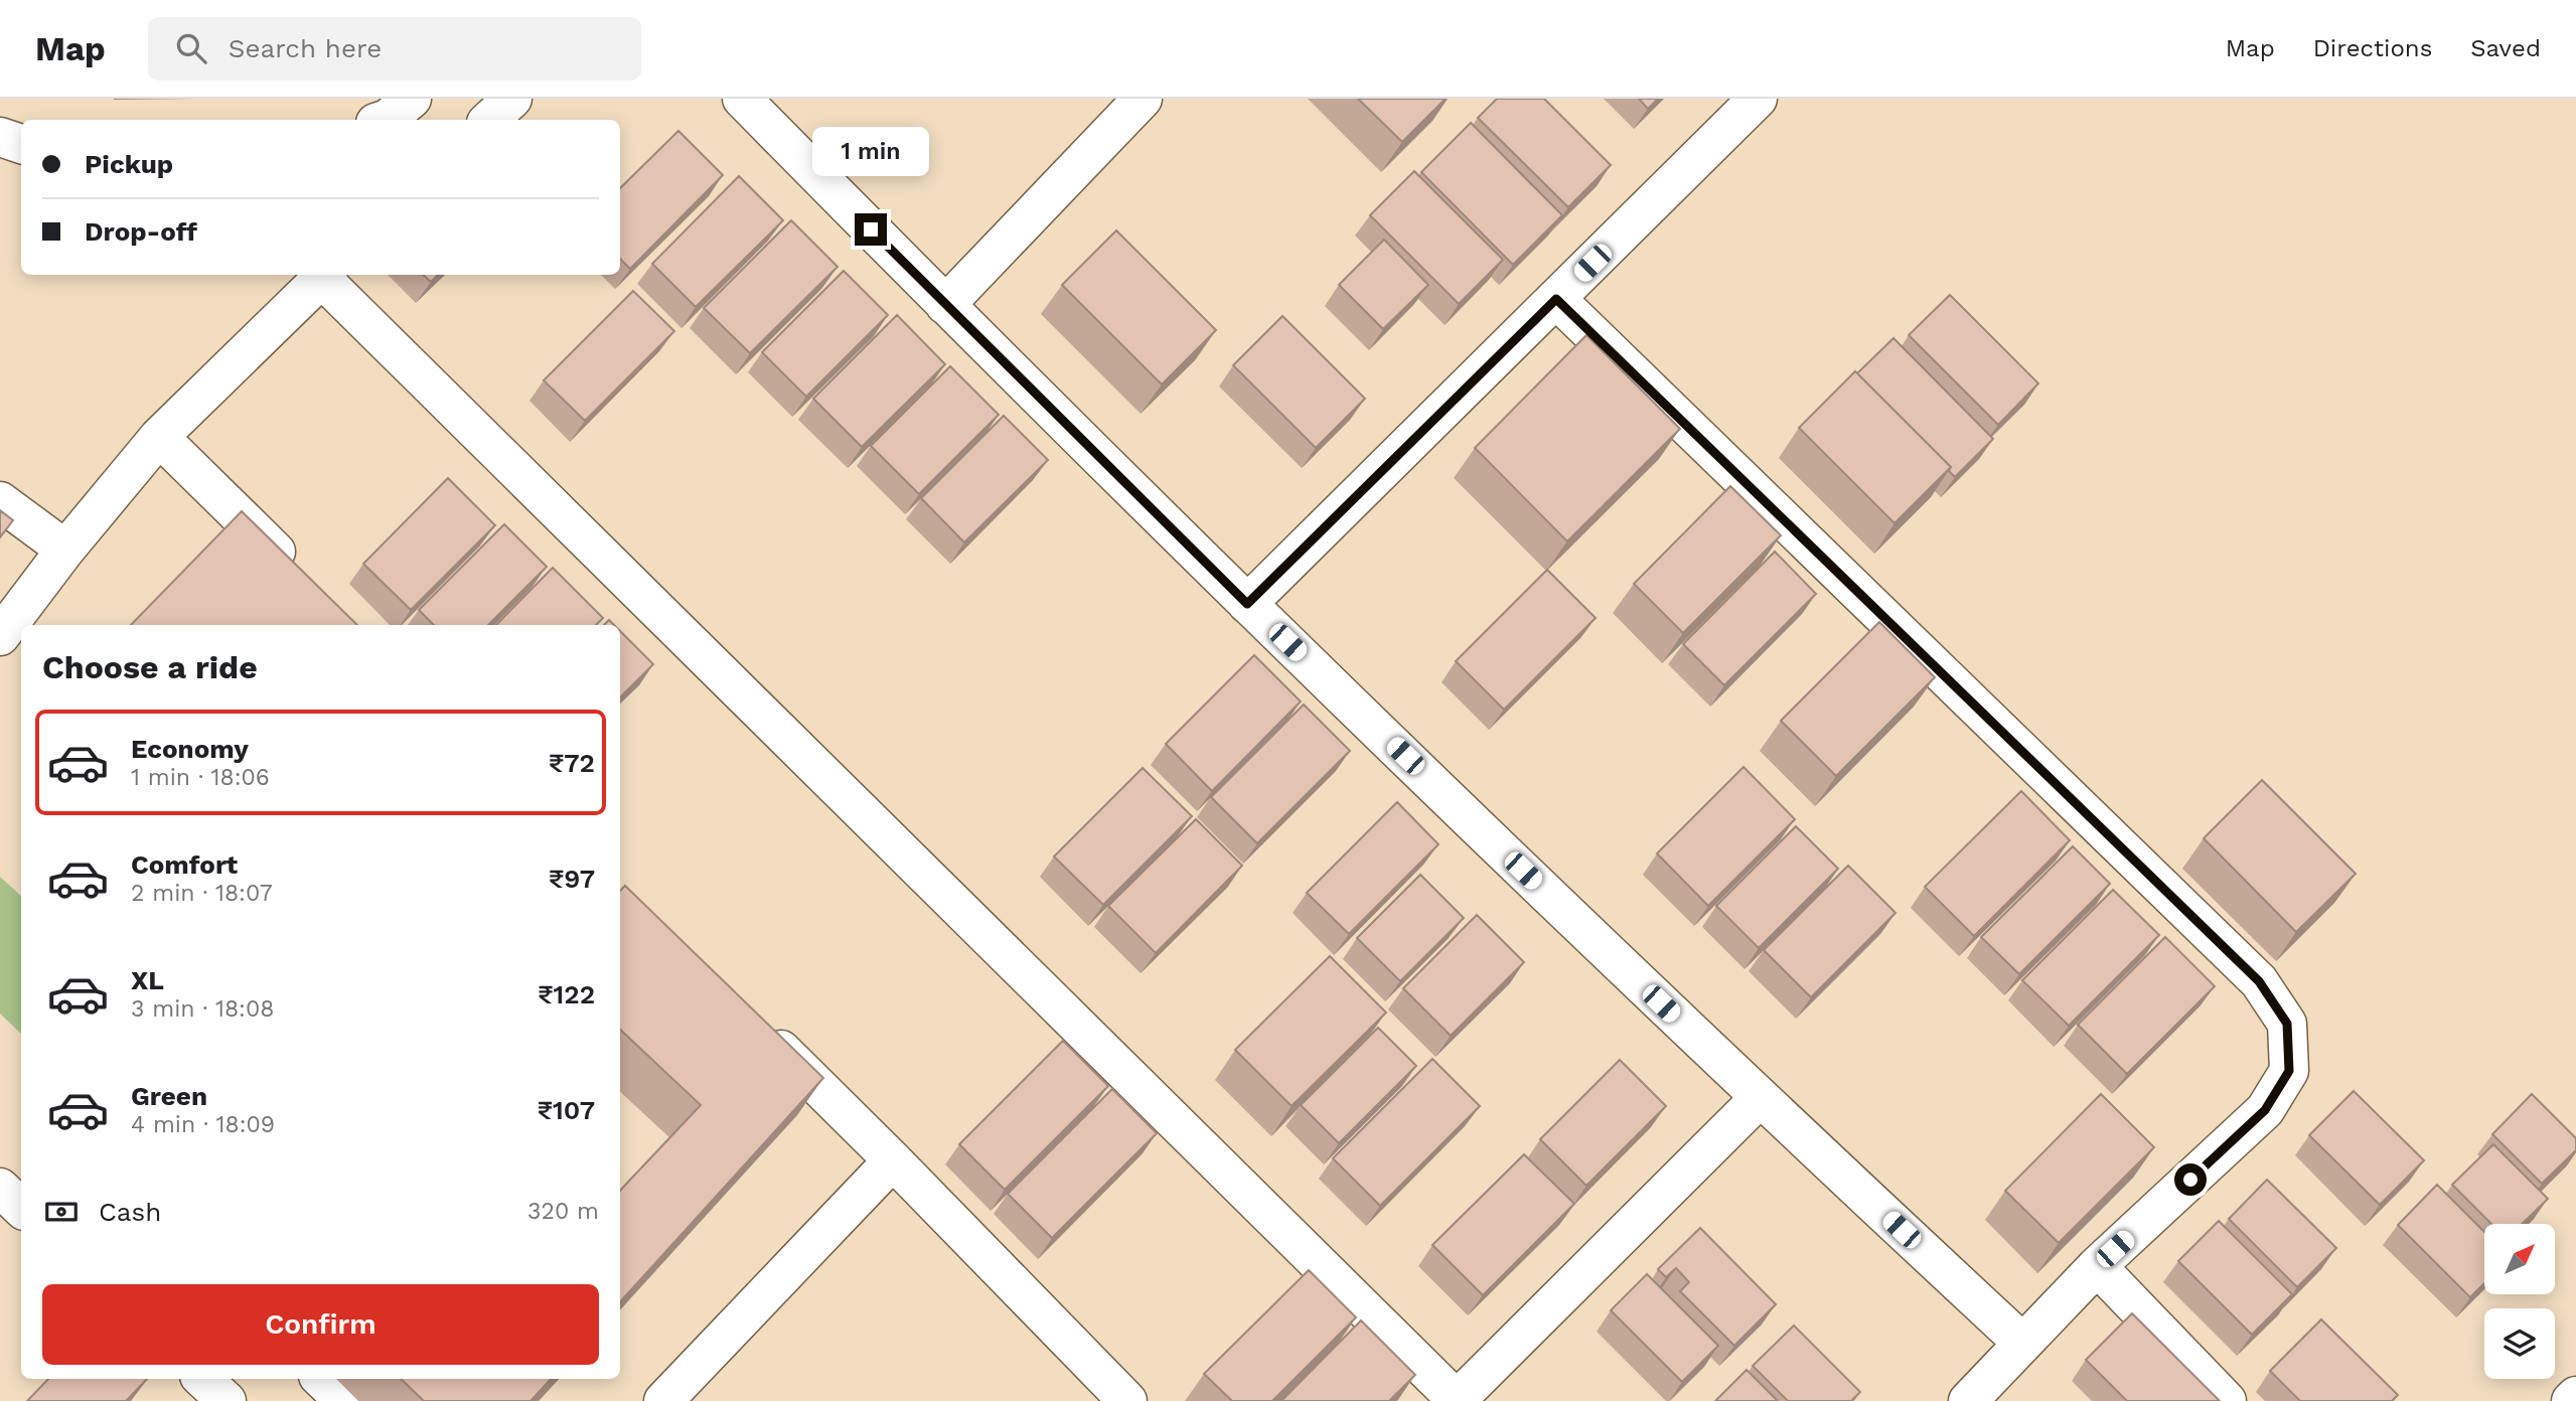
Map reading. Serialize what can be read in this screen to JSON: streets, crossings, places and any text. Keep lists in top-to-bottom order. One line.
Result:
{"north":"top right","page":{"header":"Map","search":"Search here","nav":["Map","Directions","Saved"],"banner":["Pickup","Drop-off"],"bubble":"1 min","heading":"Choose a ride","list":[{"name":"Economy","note":"1 min · 18:06","value":"₹72"},{"name":"Comfort","note":"2 min · 18:07","value":"₹97"},{"name":"XL","note":"3 min · 18:08","value":"₹122"},{"name":"Green","note":"4 min · 18:09","value":"₹107"}],"pay":["Cash","320 m"],"buttons":"Confirm"}}
